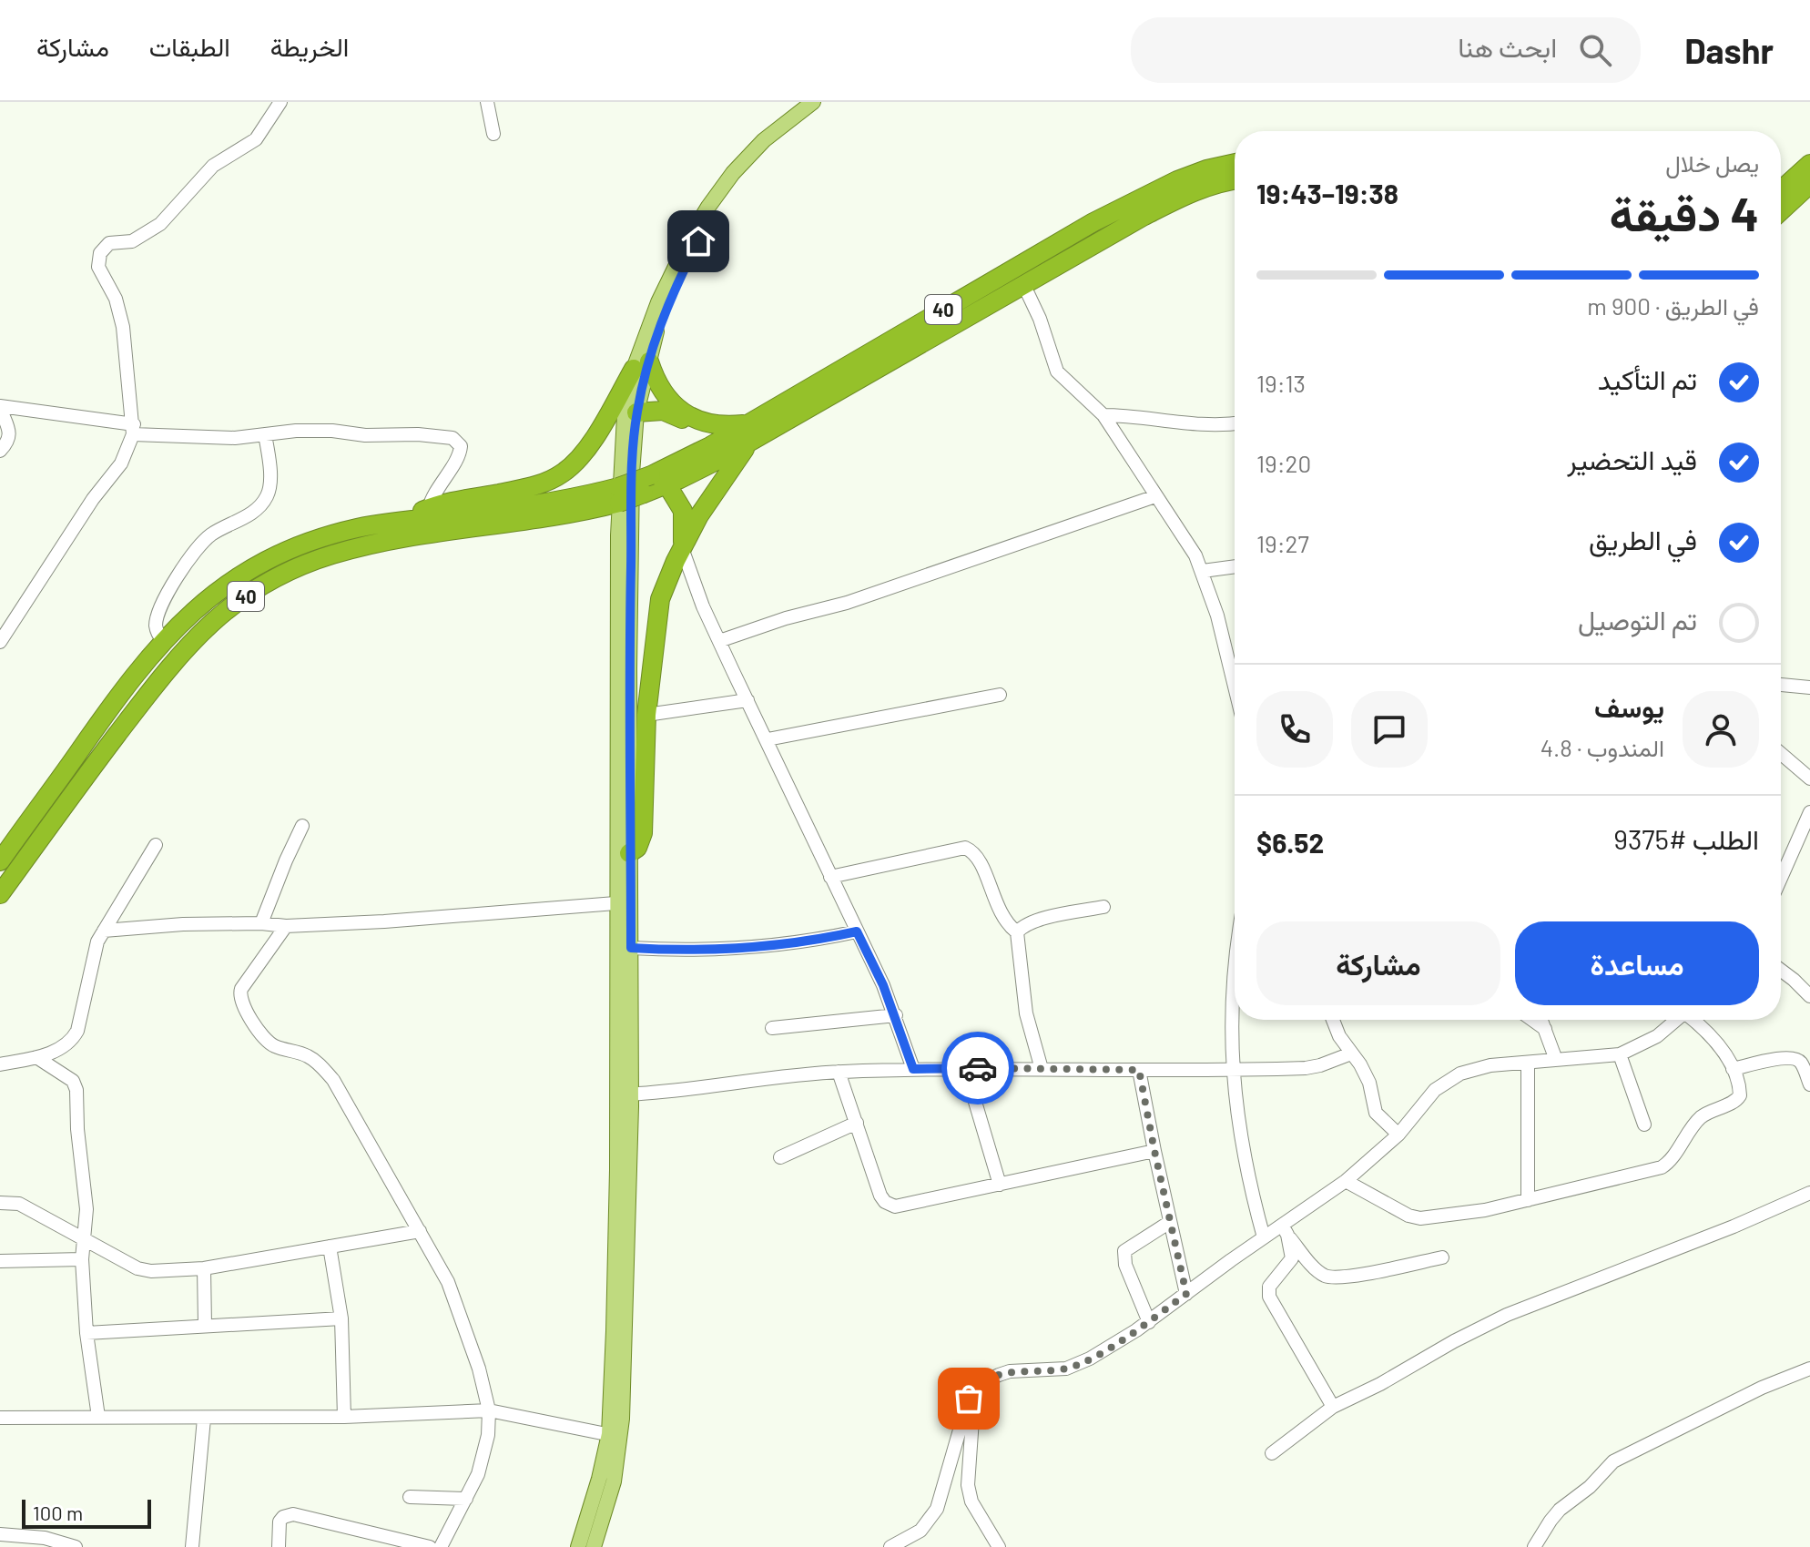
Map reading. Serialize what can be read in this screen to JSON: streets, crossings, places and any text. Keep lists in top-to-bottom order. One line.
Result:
{"streets":{"highway":["40"]},"scale_bar":"100 m","page":{"header":"Dashr","search":"ابحث هنا","nav":["الخريطة","الطبقات","مشاركة"],"heading":["4 دقيقة","يصل خلال","19:38–19:43"],"panel":["يوسف","المندوب · 4.8","الطلب #9375","$6.52"],"bar":"في الطريق · 900 m","list":[["تم التأكيد","19:13"],["قيد التحضير","19:20"],["في الطريق","19:27"],"تم التوصيل"],"buttons":["مساعدة","مشاركة"],"scale":"100 m"}}
